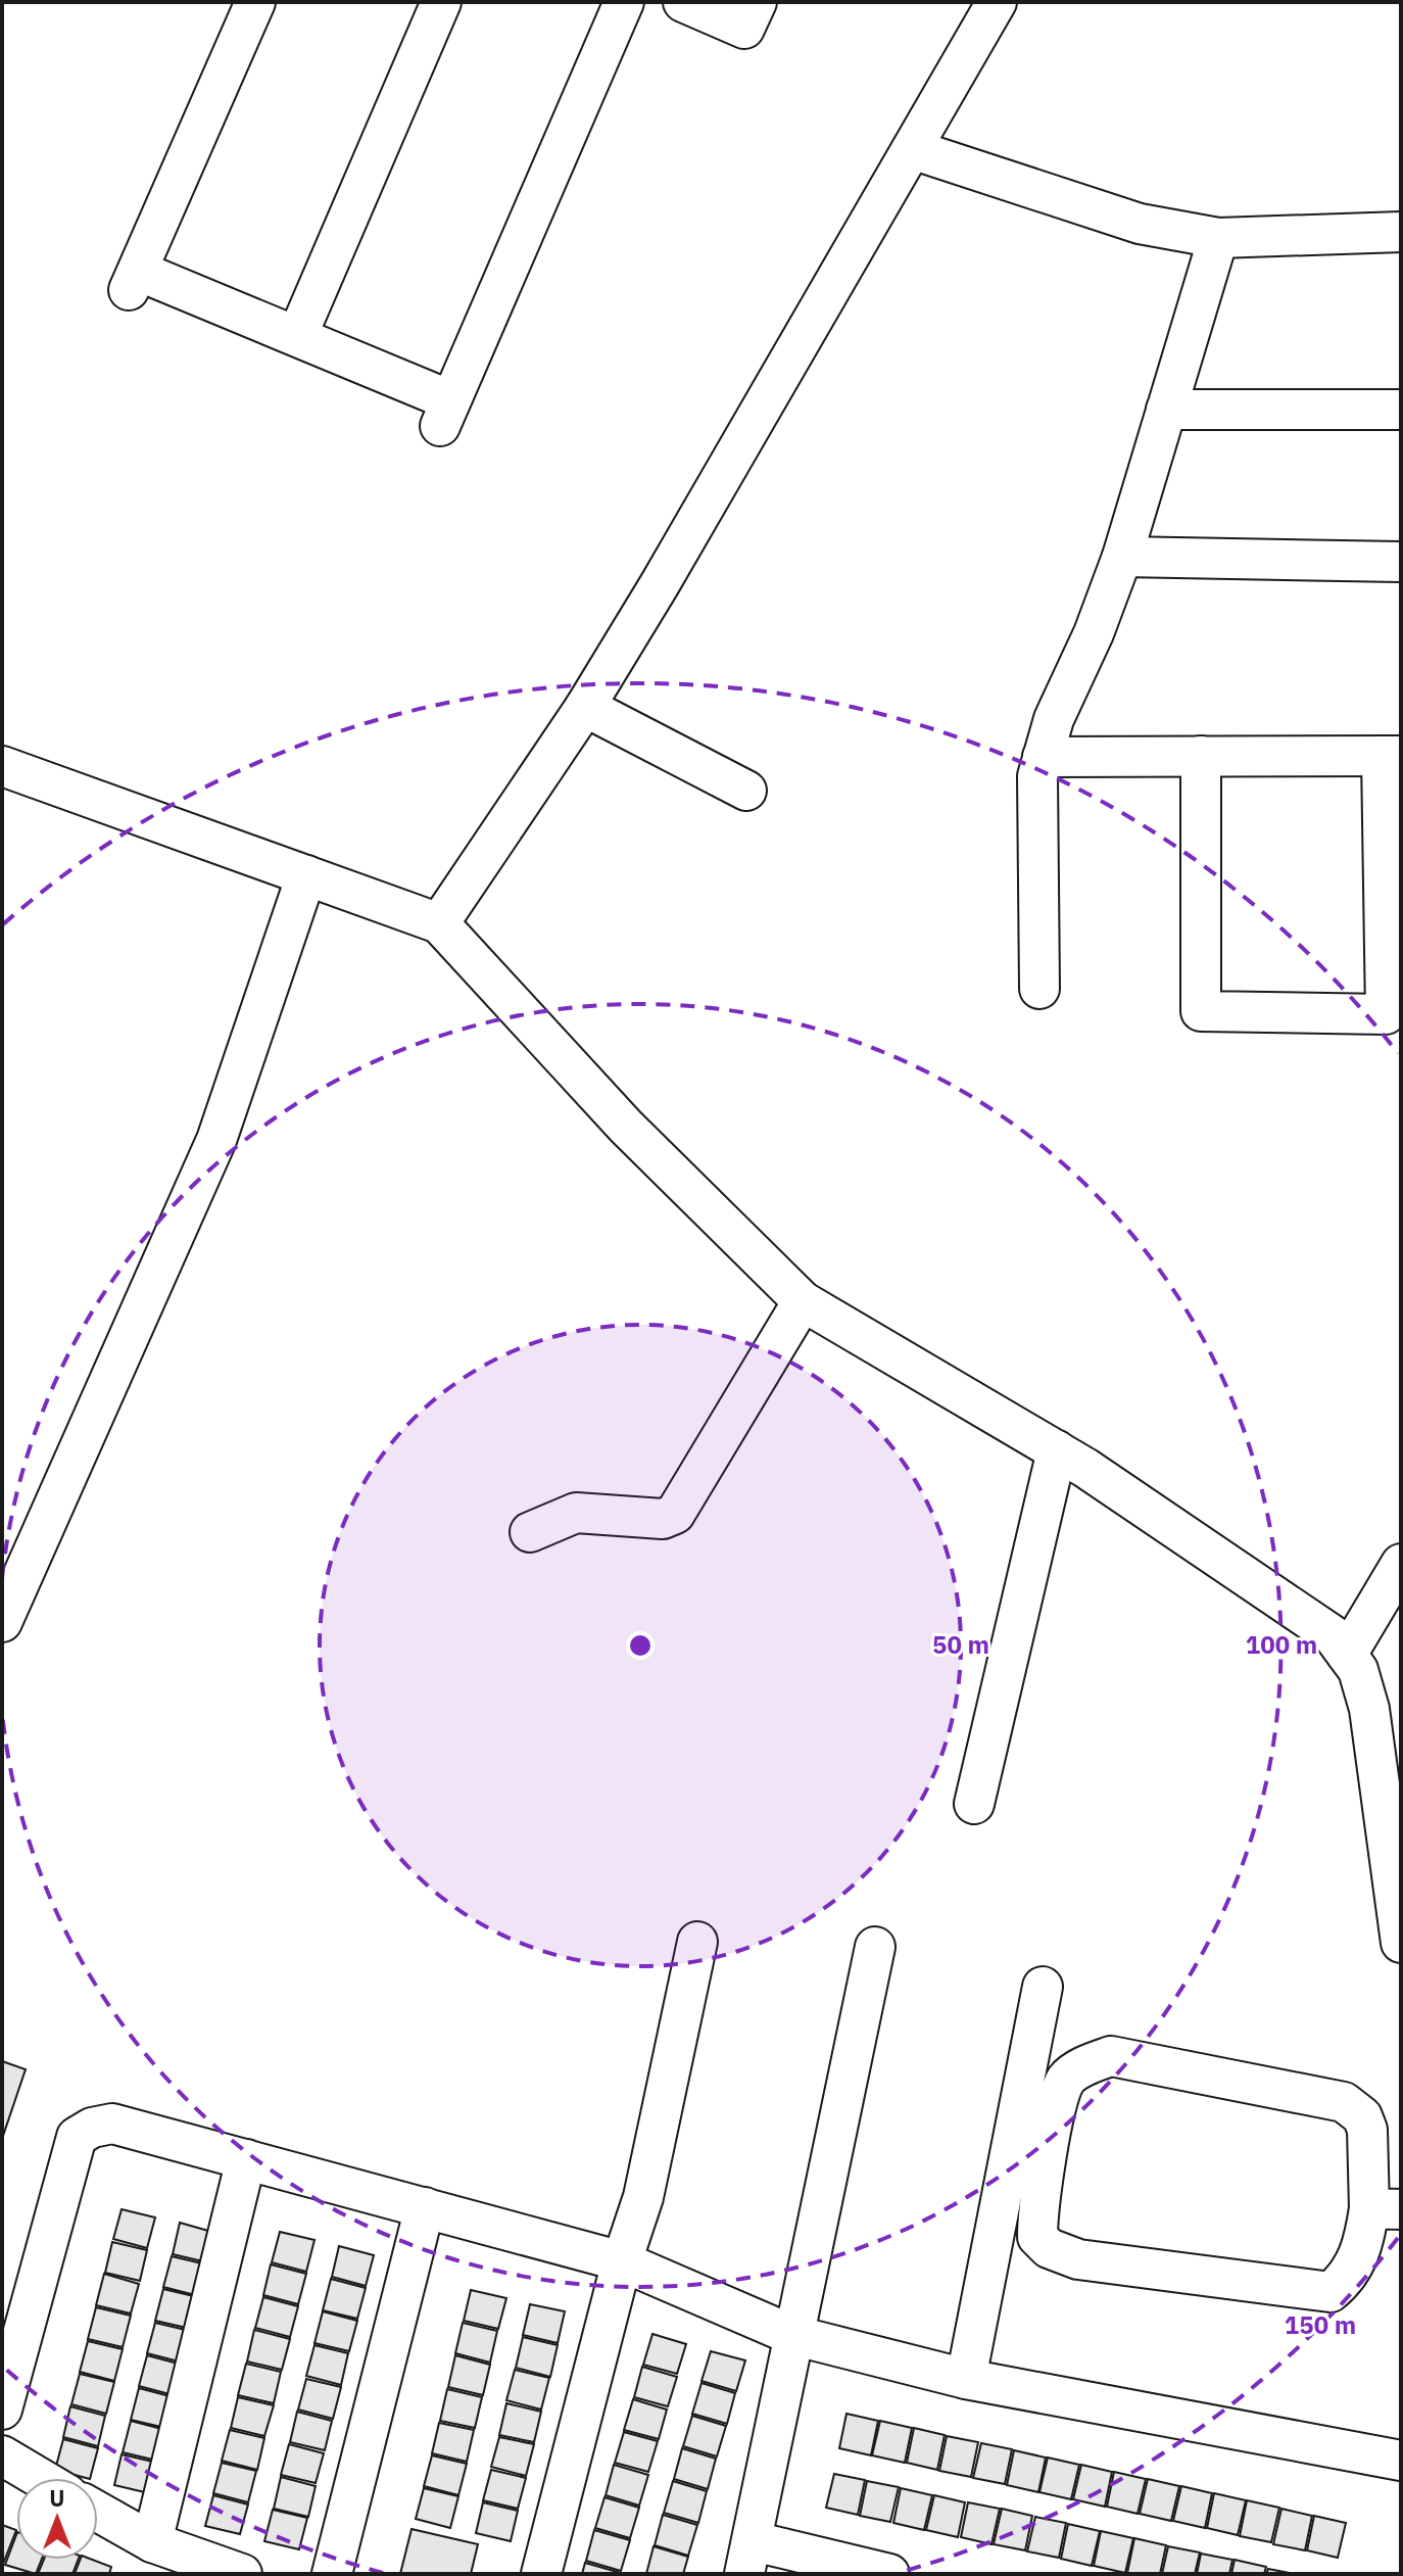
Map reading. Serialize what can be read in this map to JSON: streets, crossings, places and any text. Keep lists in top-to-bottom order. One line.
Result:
{"north":"top","rings":["50 m","100 m","150 m"]}
